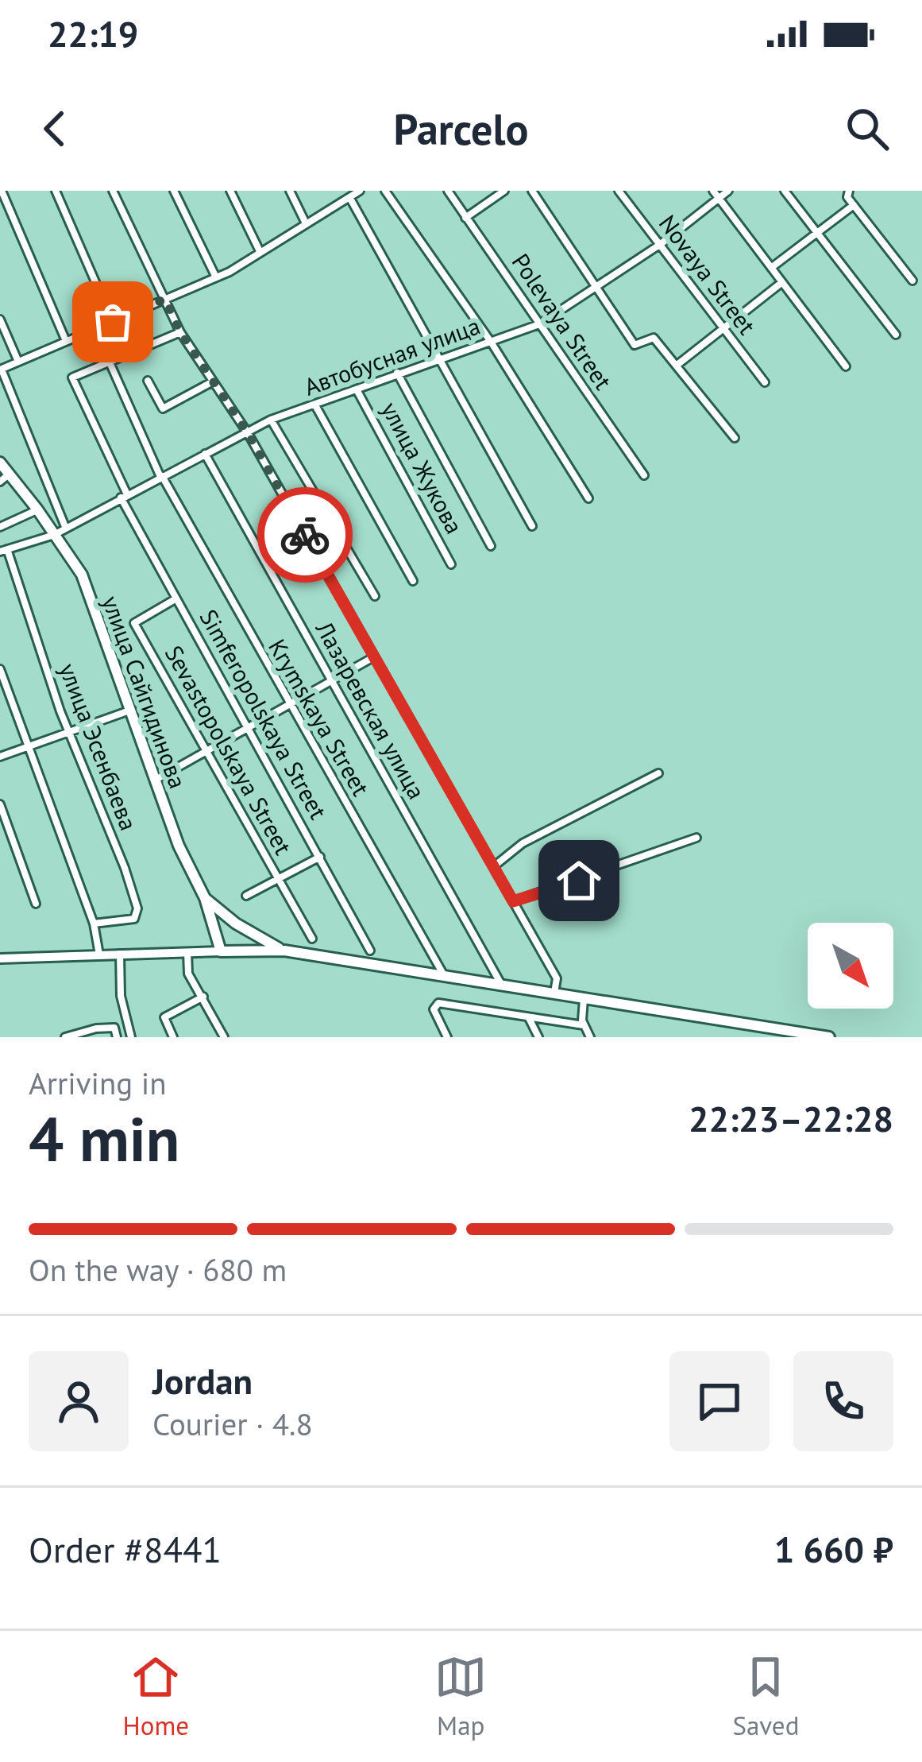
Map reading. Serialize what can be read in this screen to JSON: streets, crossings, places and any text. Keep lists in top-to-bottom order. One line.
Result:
{"streets":{"main road":["улица Сайгидинова"],"street":["Novaya Street","Polevaya Street","Автобусная улица","улица Жукова","Лазаревская улица","Simferopolskaya Street","Krymskaya Street","улица Эсенбаева","Sevastopolskaya Street"]},"crossings":[["Novaya Street","Автобусная улица"],["Polevaya Street","Автобусная улица"],["Автобусная улица","улица Жукова"],["Автобусная улица","улица Сайгидинова"],["Автобусная улица","Лазаревская улица"],["Автобусная улица","Simferopolskaya Street"],["Автобусная улица","Krymskaya Street"],["Автобусная улица","улица Эсенбаева"],["Simferopolskaya Street","Krymskaya Street"],["Simferopolskaya Street","Sevastopolskaya Street"]],"north":"bottom right","page":{"status":"22:19","header":"Parcelo","heading":["4 min","Arriving in","22:23–22:28"],"panel":["Jordan","Courier · 4.8","Order #8441","1 660 ₽"],"bar":"On the way · 680 m","tabs":["Home","Map","Saved"]}}
